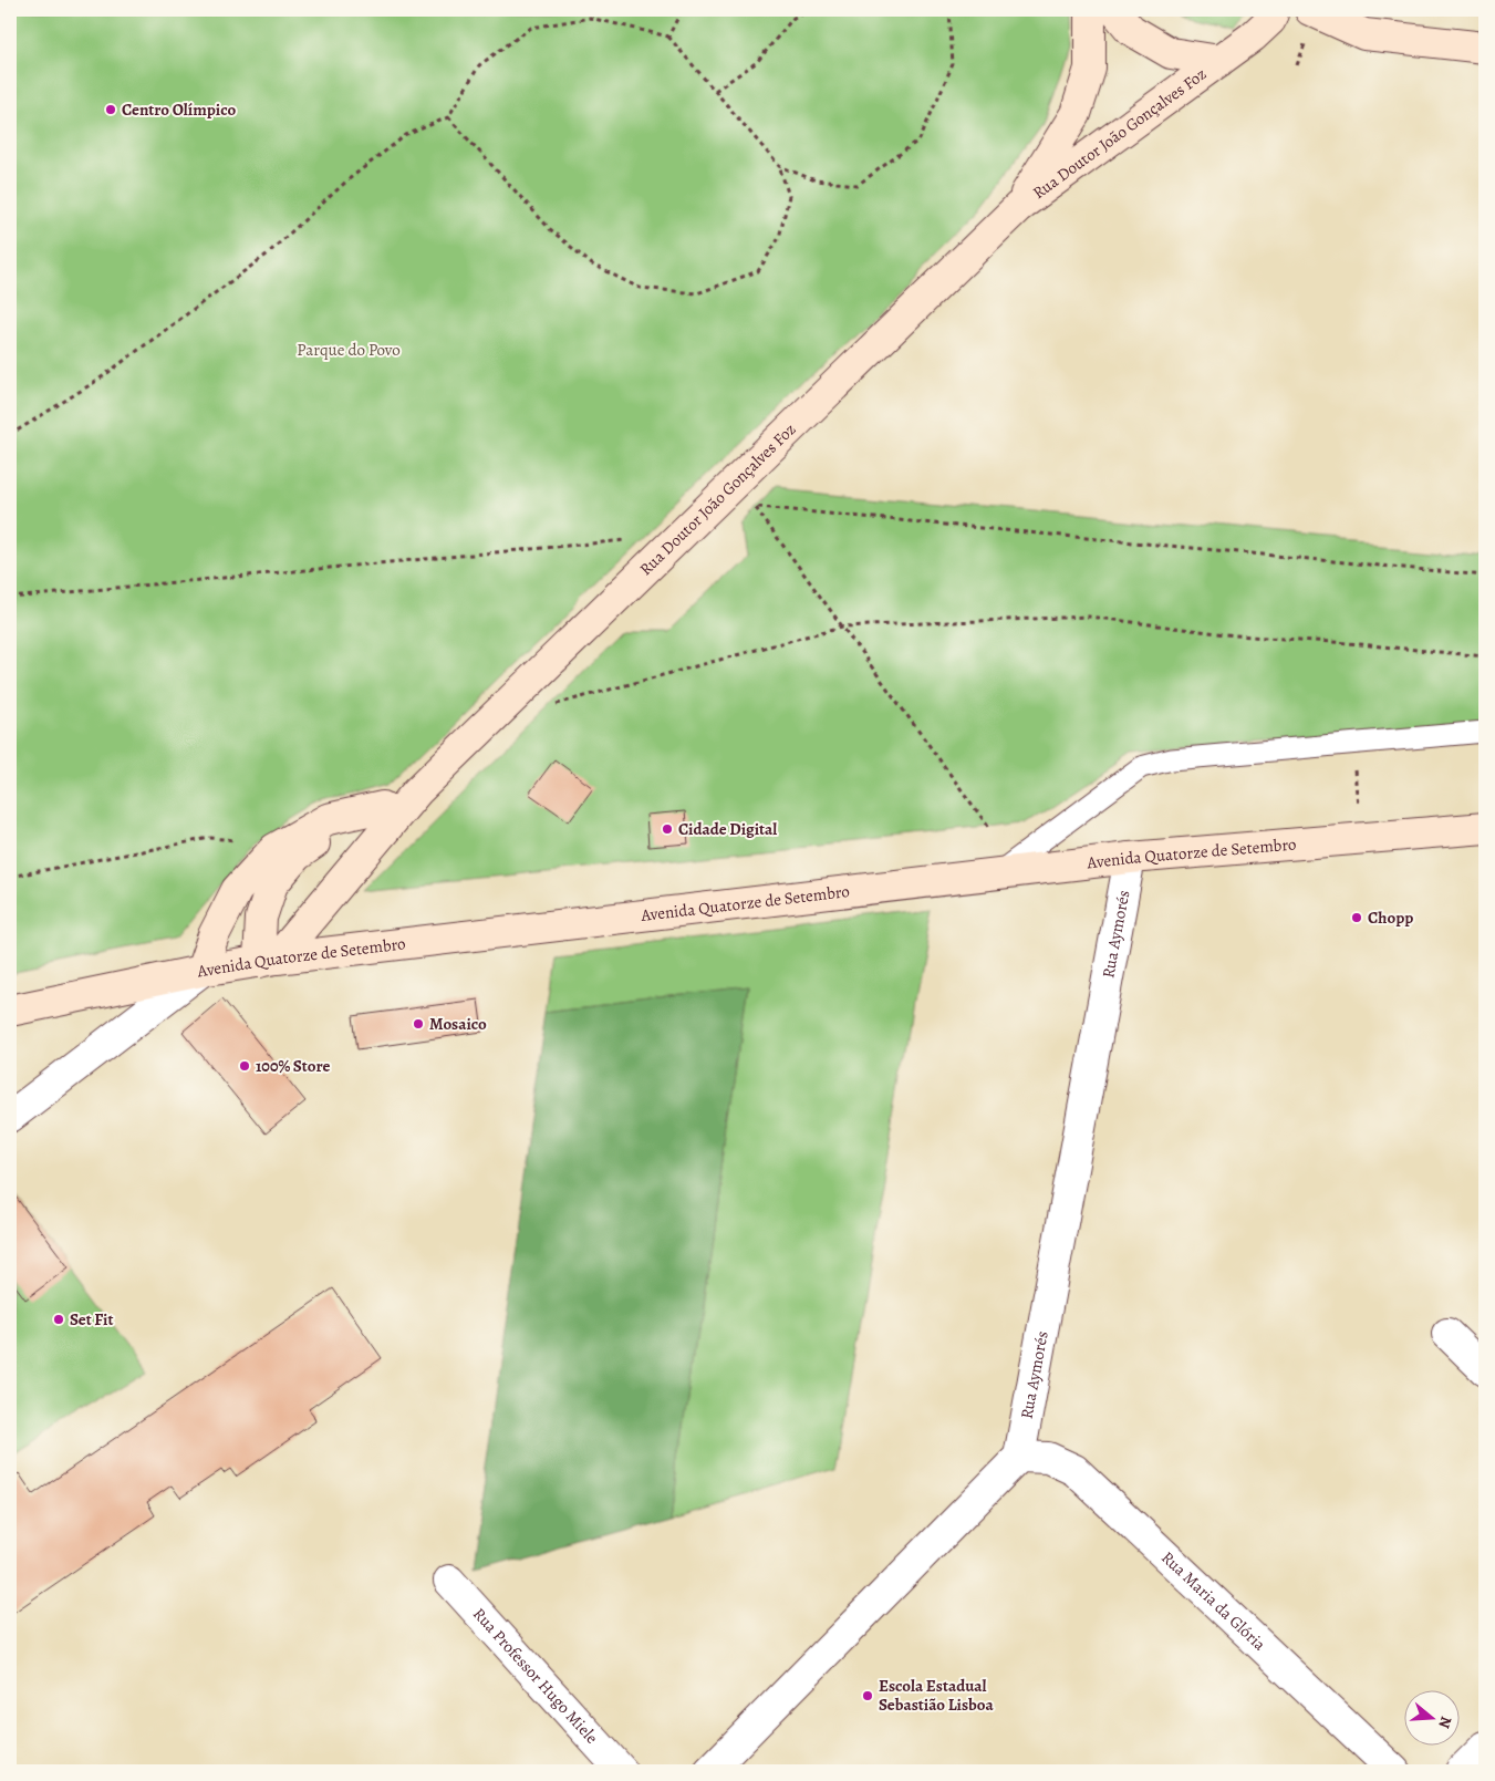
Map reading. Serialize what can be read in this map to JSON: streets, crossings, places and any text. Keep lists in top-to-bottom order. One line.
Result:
{"streets":{"street":["Rua Doutor João Gonçalves Foz","Avenida Quatorze de Setembro","Rua Aymorés","Rua Maria da Glória","Rua Professor Hugo Miele"]},"crossings":[["Rua Doutor João Gonçalves Foz","Avenida Quatorze de Setembro"],["Avenida Quatorze de Setembro","Rua Aymorés"],["Rua Aymorés","Rua Maria da Glória"]],"parks":["Parque do Povo"],"places":["Centro Olímpico","Cidade Digital","Chopp","Mosaico","100% Store","Set Fit","Escola Estadual Sebastião Lisboa"],"north":"right"}
